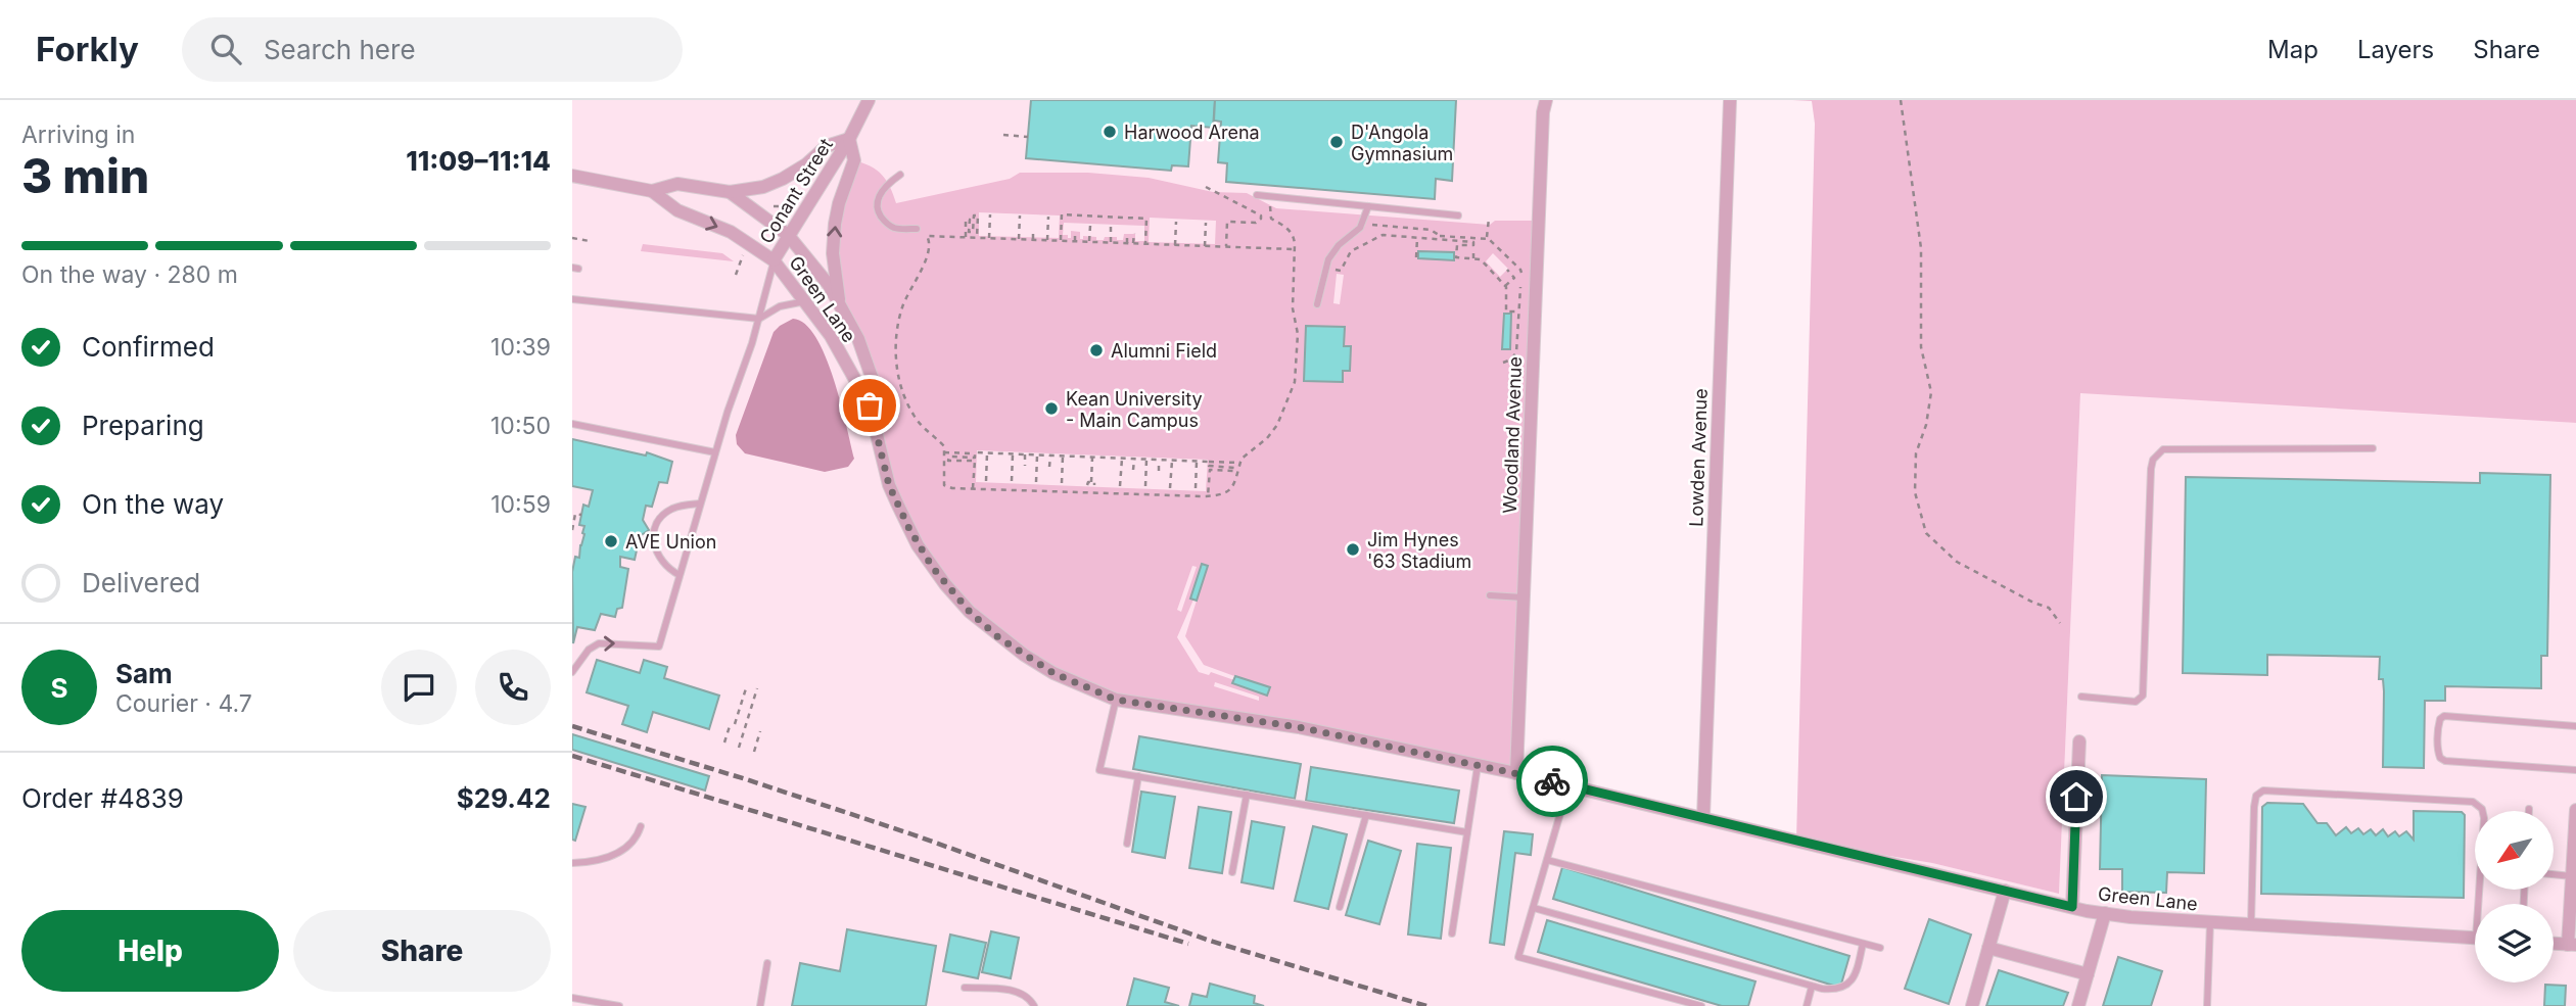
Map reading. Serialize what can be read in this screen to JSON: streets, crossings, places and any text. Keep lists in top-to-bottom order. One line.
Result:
{"streets":{"street":["Conant Street","Green Lane","Woodland Avenue","Lowden Avenue"]},"crossings":[["Conant Street","Green Lane"],["Green Lane","Woodland Avenue"],["Green Lane","Lowden Avenue"]],"places":["Harwood Arena","D'Angola Gymnasium","Alumni Field","Kean University - Main Campus","AVE Union","Jim Hynes '63 Stadium"],"north":"bottom left","page":{"header":"Forkly","search":"Search here","nav":["Map","Layers","Share"],"heading":["3 min","Arriving in","11:09–11:14"],"panel":["Sam","Courier · 4.7","Order #4839","$29.42"],"bar":"On the way · 280 m","list":[["Confirmed","10:39"],["Preparing","10:50"],["On the way","10:59"],"Delivered"],"round":"S","buttons":["Help","Share"]}}
